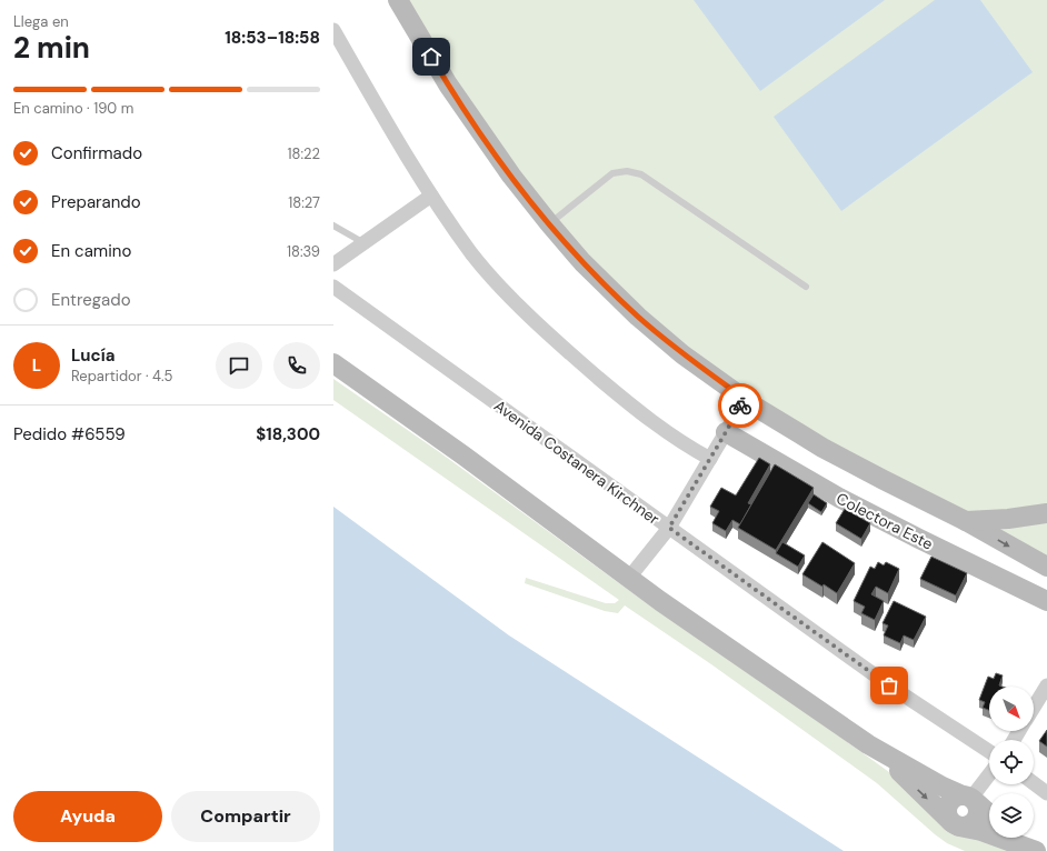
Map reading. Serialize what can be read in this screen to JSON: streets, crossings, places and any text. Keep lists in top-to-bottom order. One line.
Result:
{"streets":{"street":["Avenida Costanera Kirchner","Colectora Este"]},"north":"bottom right","page":{"heading":["2 min","Llega en","18:53–18:58"],"panel":["Lucía","Repartidor · 4.5","Pedido #6559","$18,300"],"bar":"En camino · 190 m","list":[["Confirmado","18:22"],["Preparando","18:27"],["En camino","18:39"],"Entregado"],"round":"L","buttons":["Ayuda","Compartir"]}}
